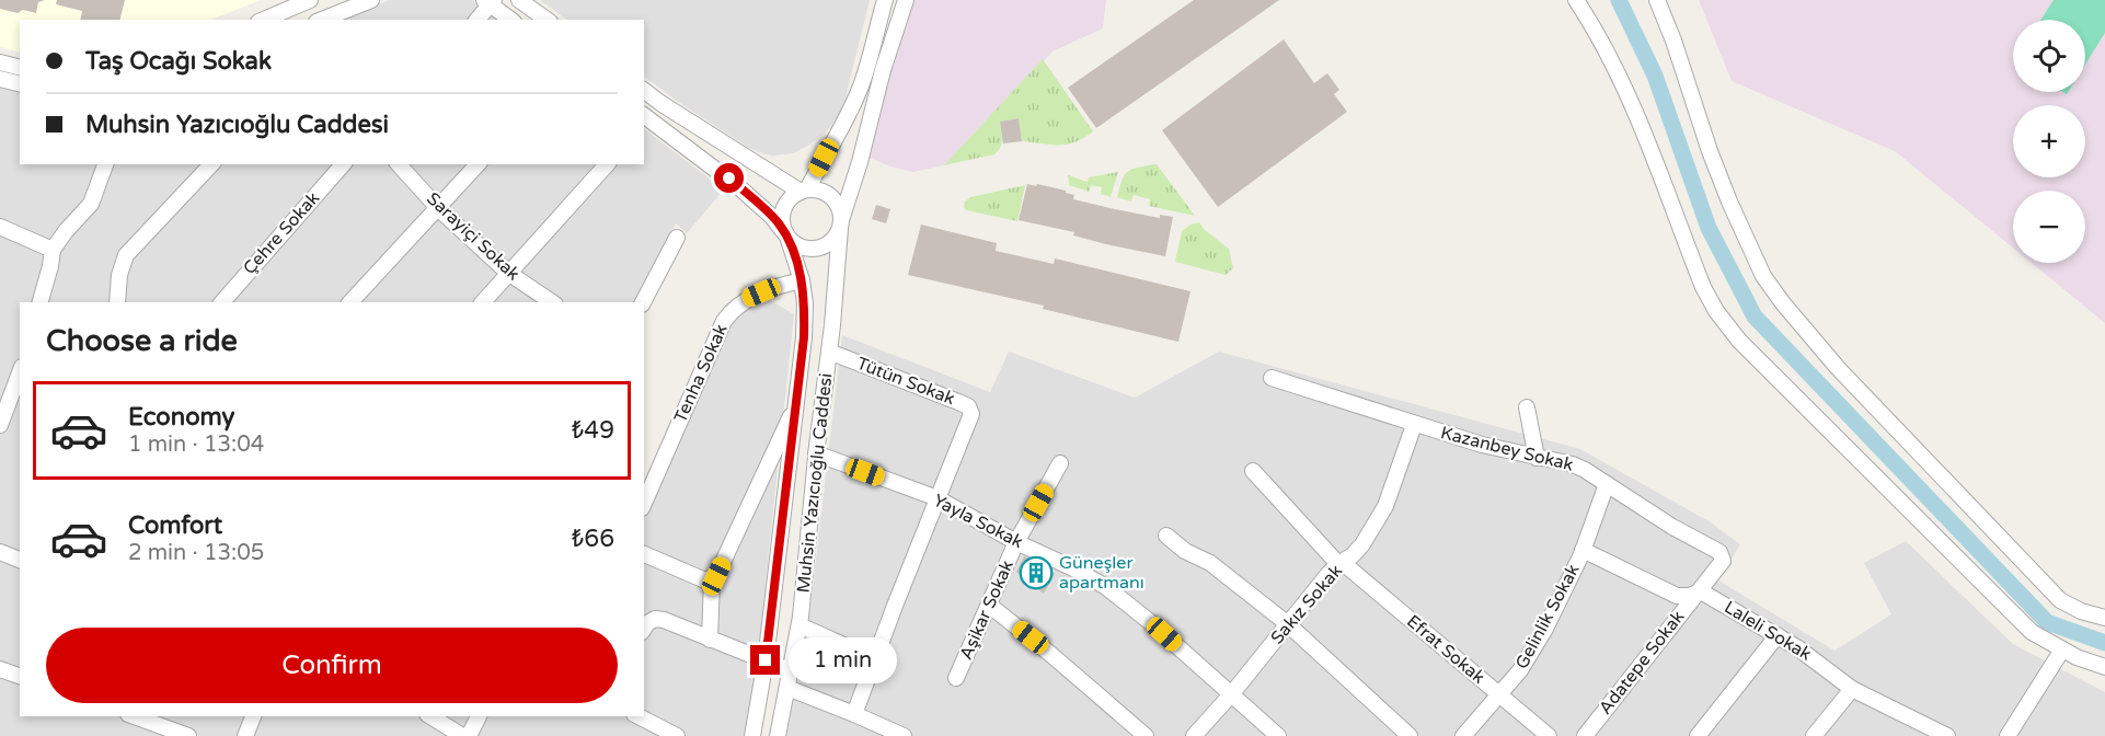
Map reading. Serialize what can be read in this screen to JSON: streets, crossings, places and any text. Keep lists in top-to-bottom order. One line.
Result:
{"streets":{"street":["Çehre Sokak","Sarayiçi Sokak","Tenha Sokak","Tütün Sokak","Kazanbey Sokak","Muhsin Yazıcıoğlu Caddesi","Yayla Sokak","Sakız Sokak","Aşikar Sokak","Gelinlik Sokak","Laleli Sokak","Efrat Sokak","Adatepe Sokak"]},"crossings":[["Tenha Sokak","Muhsin Yazıcıoğlu Caddesi"],["Tütün Sokak","Muhsin Yazıcıoğlu Caddesi"],["Tütün Sokak","Yayla Sokak"],["Kazanbey Sokak","Sakız Sokak"],["Kazanbey Sokak","Gelinlik Sokak"],["Kazanbey Sokak","Laleli Sokak"],["Kazanbey Sokak","Adatepe Sokak"],["Muhsin Yazıcıoğlu Caddesi","Yayla Sokak"],["Yayla Sokak","Sakız Sokak"],["Yayla Sokak","Aşikar Sokak"],["Sakız Sokak","Efrat Sokak"],["Gelinlik Sokak","Efrat Sokak"],["Laleli Sokak","Adatepe Sokak"]],"places":{"building":["Güneşler apartmanı"]},"page":{"map_buttons":["+","−"],"banner":["Taş Ocağı Sokak","Muhsin Yazıcıoğlu Caddesi"],"heading":"Choose a ride","list":[{"name":"Economy","note":"1 min · 13:04","value":"₺49"},{"name":"Comfort","note":"2 min · 13:05","value":"₺66"}],"buttons":"Confirm","bubble":"1 min"}}
